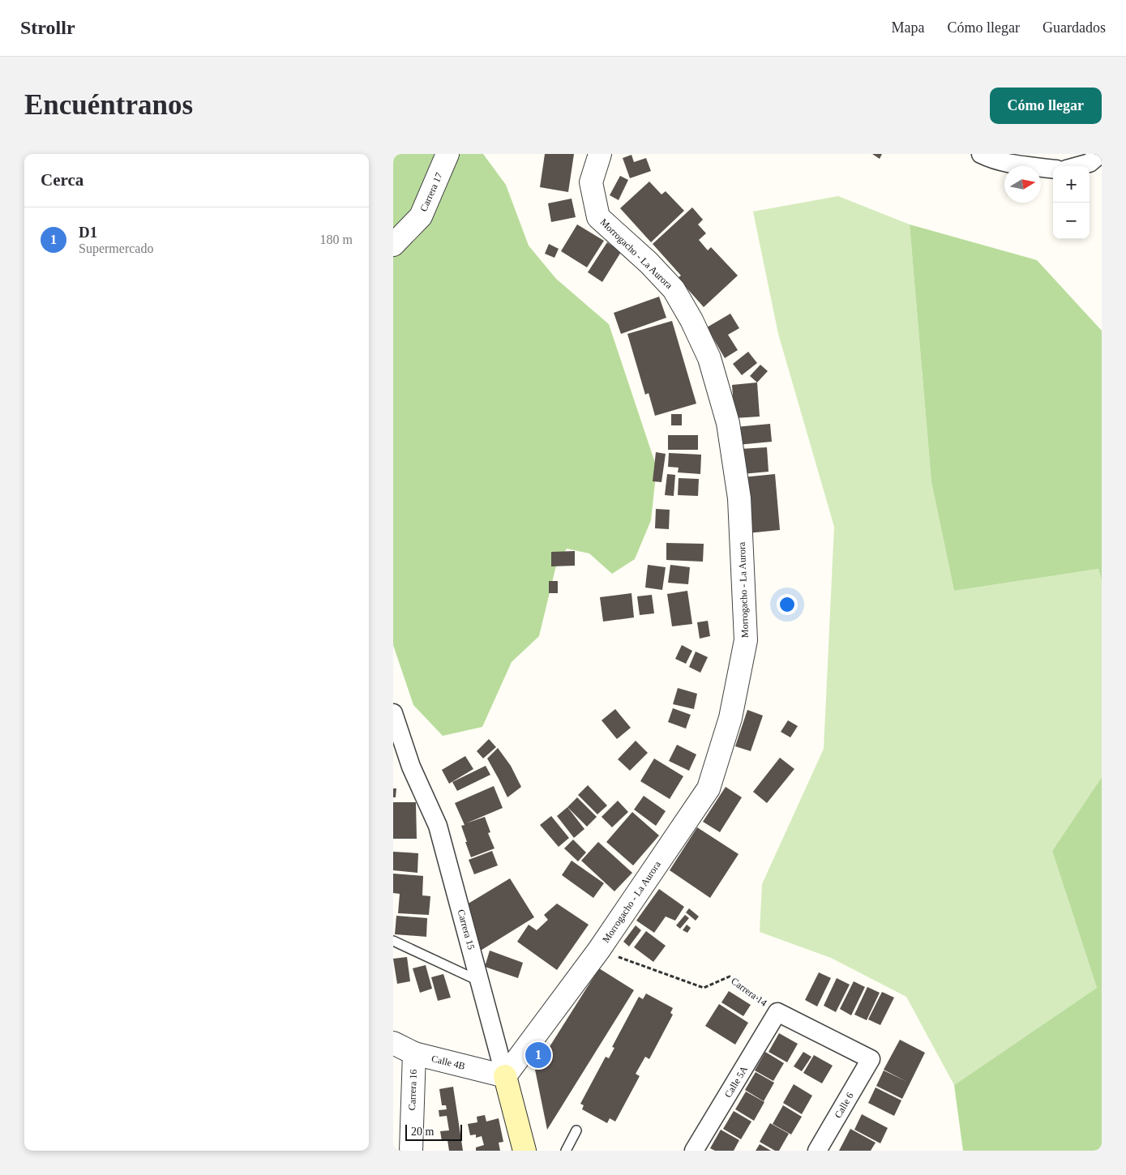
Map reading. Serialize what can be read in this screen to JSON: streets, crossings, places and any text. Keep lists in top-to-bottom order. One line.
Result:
{"streets":{"main road":["Carrera 15"],"street":["Carrera 17","Morrogacho - La Aurora","Carrera 14","Calle 4B","Calle 5A","Carrera 16","Calle 6"]},"crossings":[["Morrogacho - La Aurora","Carrera 15"],["Morrogacho - La Aurora","Carrera 14"],["Morrogacho - La Aurora","Calle 4B"],["Carrera 15","Calle 4B"],["Carrera 14","Calle 5A"],["Carrera 14","Calle 6"],["Calle 4B","Carrera 16"]],"scale_bar":"20 m","north":"right","page":{"header":"Strollr","nav":["Mapa","Cómo llegar","Guardados"],"buttons":"Cómo llegar","title":"Encuéntranos","heading":"Cerca","map_buttons":["+","−"],"list":[{"mark":"1","name":"D1","note":"Supermercado","value":"180 m"}],"pins":"1","scale":"20 m"}}
